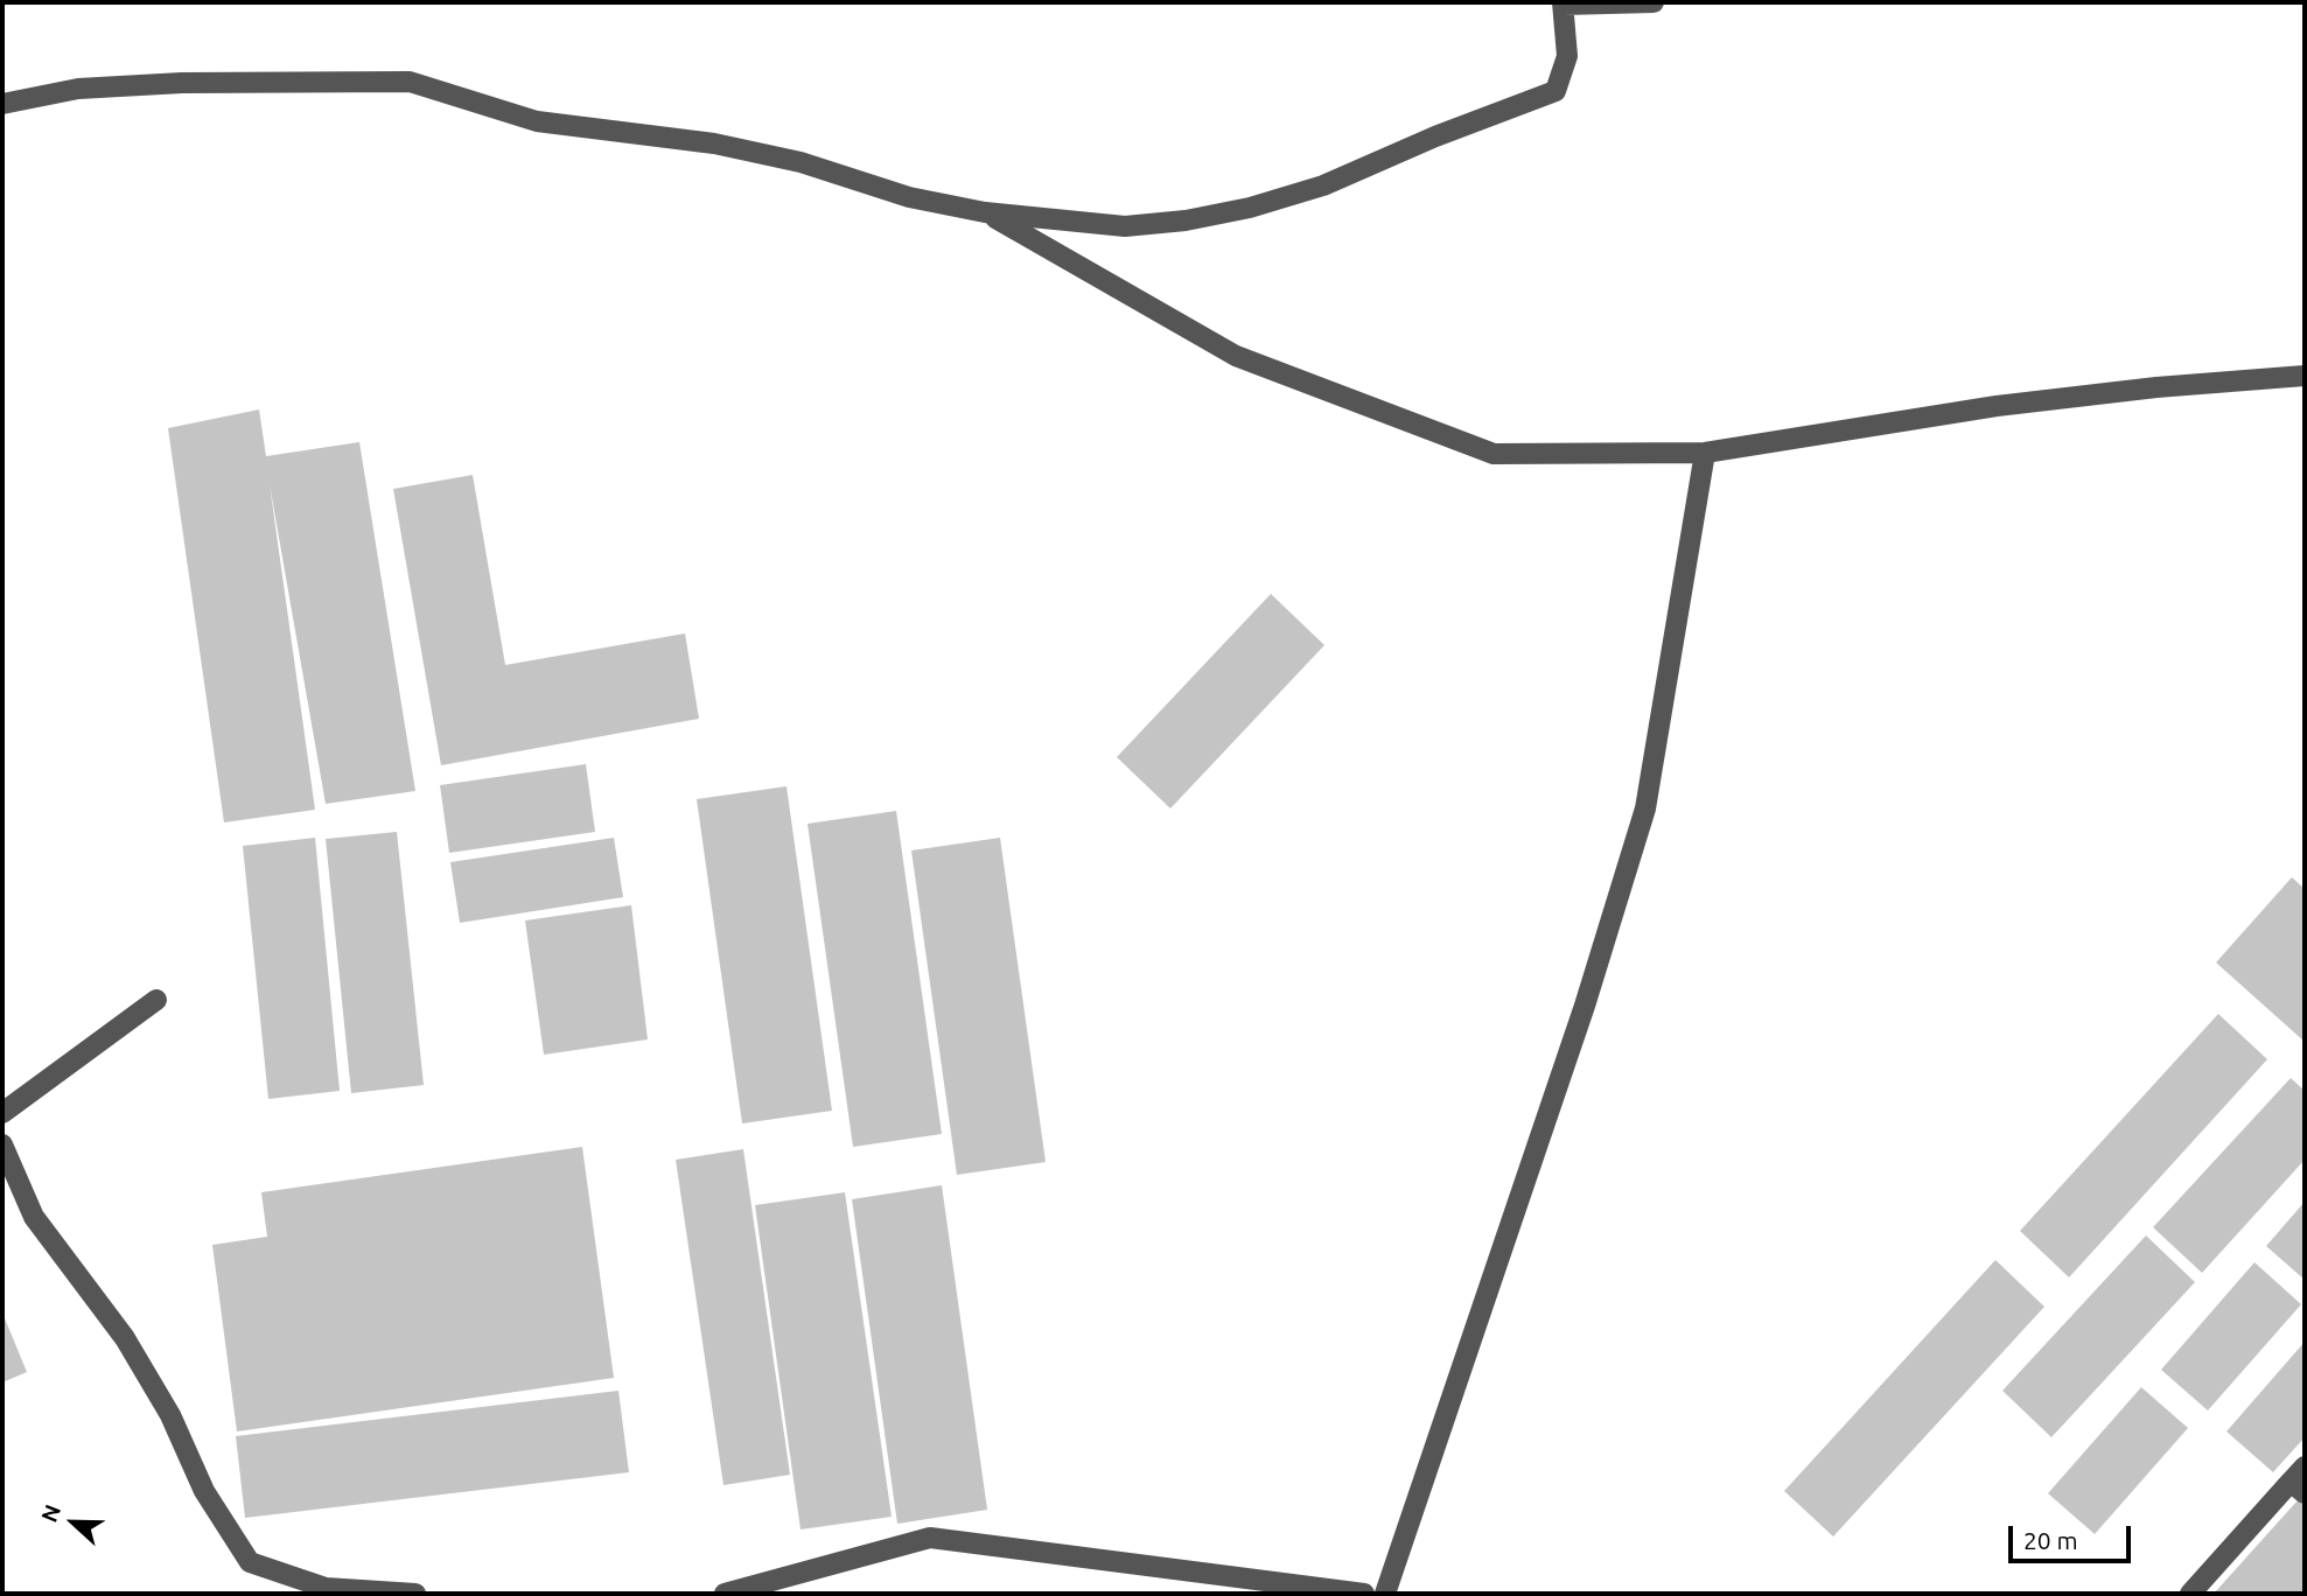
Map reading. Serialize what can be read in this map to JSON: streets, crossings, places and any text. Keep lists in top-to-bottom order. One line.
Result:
{"scale_bar":"20 m","north":"left"}
